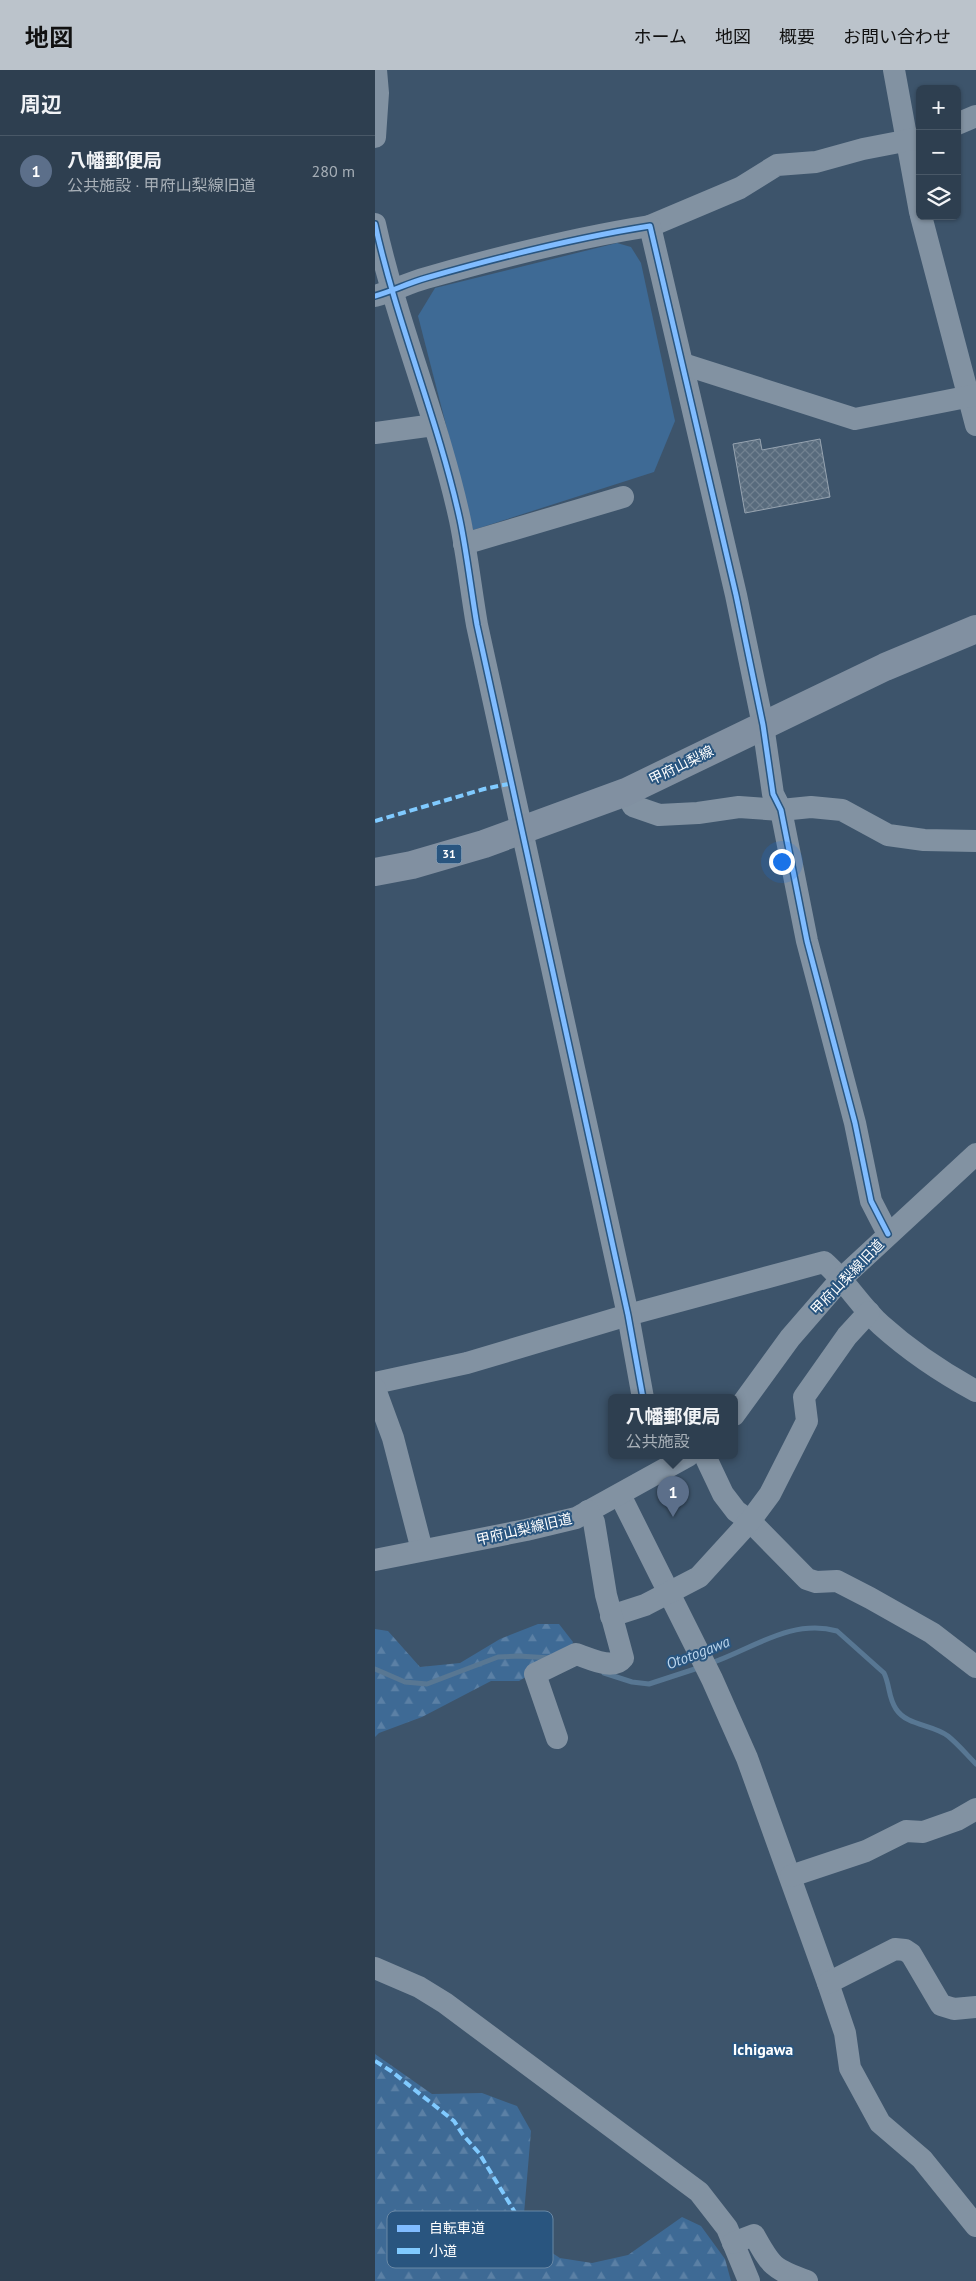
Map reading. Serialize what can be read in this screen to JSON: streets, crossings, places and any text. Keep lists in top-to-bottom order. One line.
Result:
{"streets":{"main road":["甲府山梨線","31"],"street":["甲府山梨線旧道"]},"districts":["Ichigawa"],"water":["Ototogawa"],"legend":["自転車道","小道"],"page":{"header":"地図","nav":["ホーム","地図","概要","お問い合わせ"],"heading":"周辺","map_buttons":["+","−"],"list":[{"mark":"1","name":"八幡郵便局","note":"公共施設 · 甲府山梨線旧道","value":"280 m"}],"popup":["八幡郵便局","公共施設"],"pins":"1"}}
